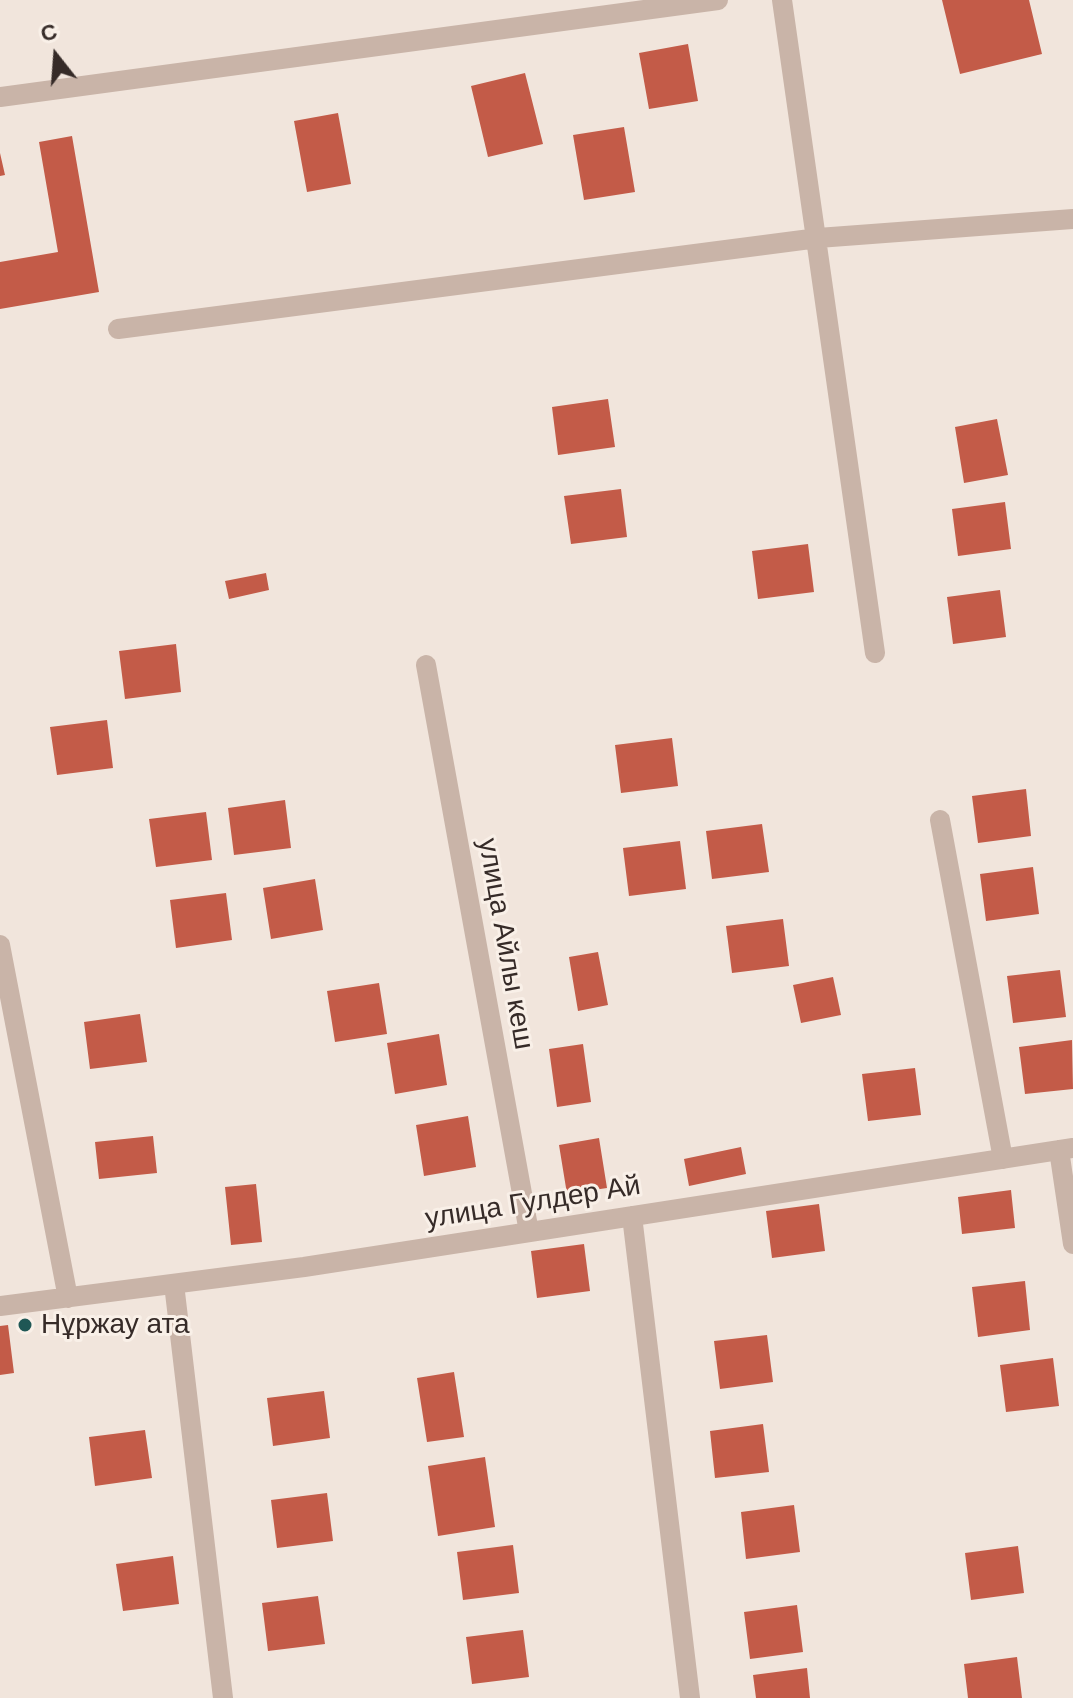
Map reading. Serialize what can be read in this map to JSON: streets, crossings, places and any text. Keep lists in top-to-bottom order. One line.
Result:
{"streets":{"street":["улица Айлы кеш","улица Гулдер Ай"]},"crossings":[["улица Айлы кеш","улица Гулдер Ай"]],"places":["Нұржау ата"],"north":"top"}
